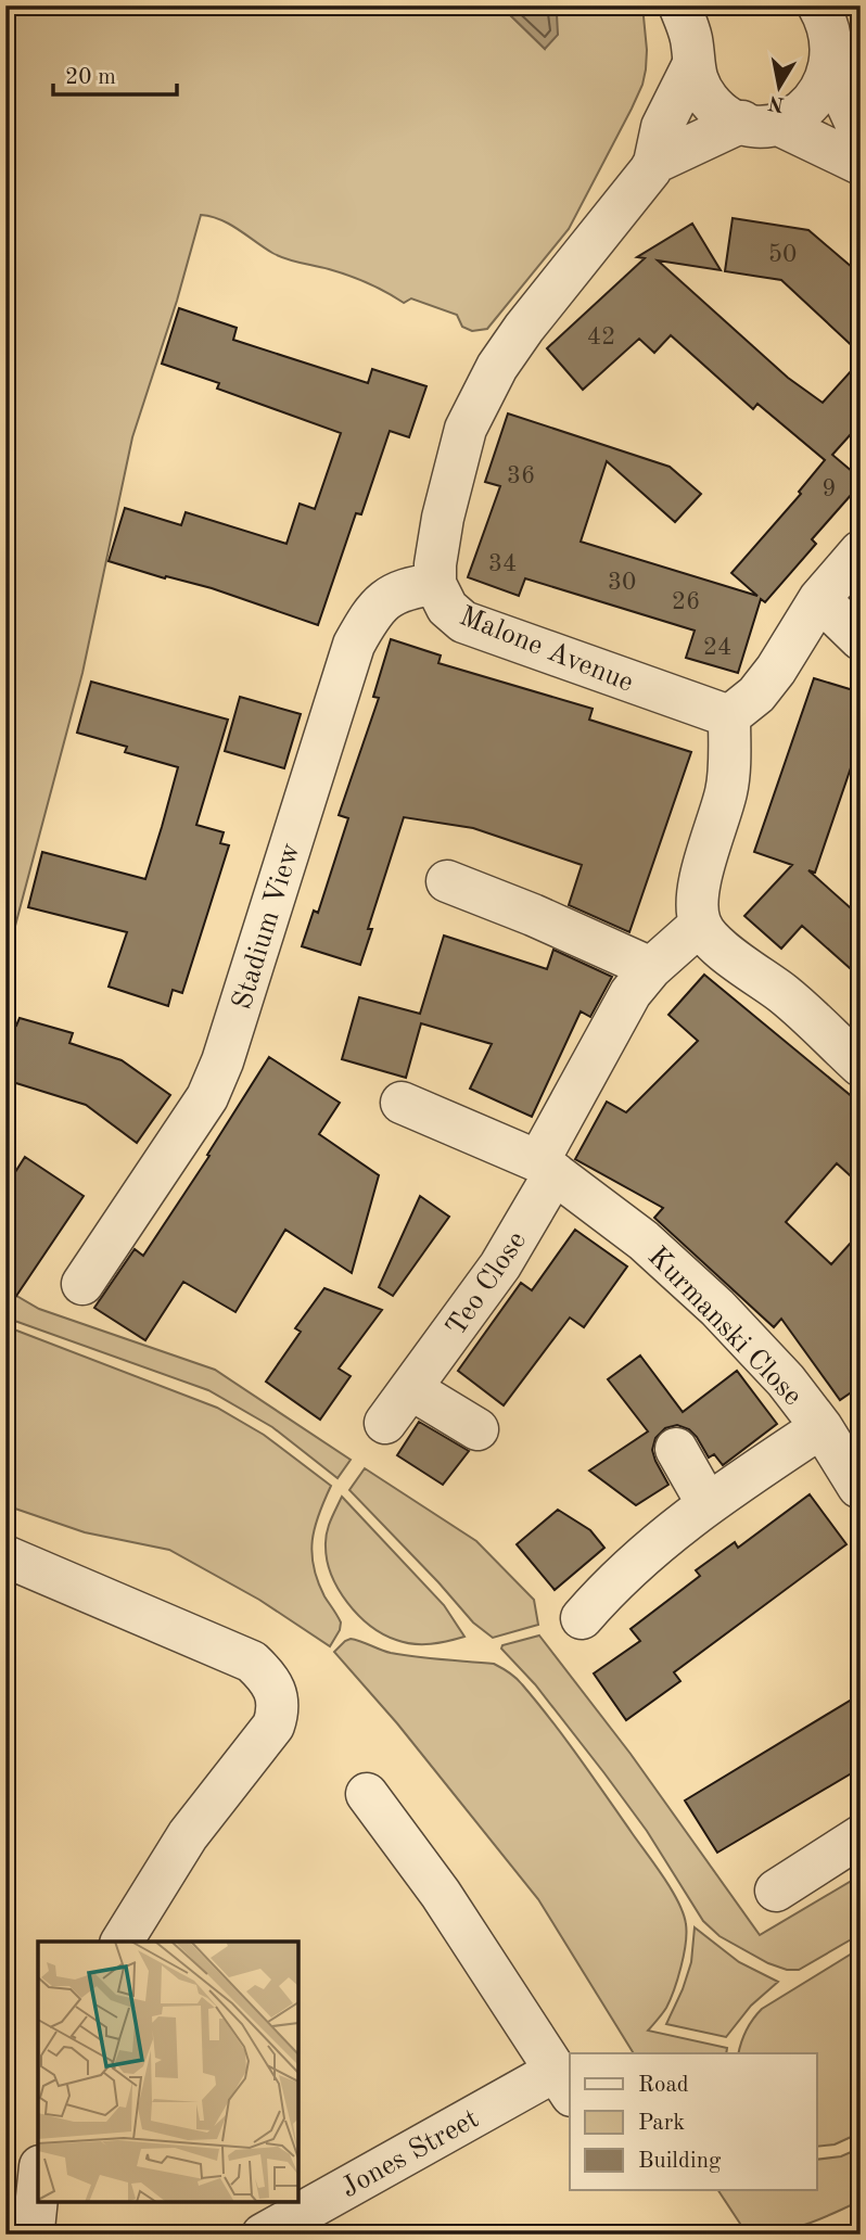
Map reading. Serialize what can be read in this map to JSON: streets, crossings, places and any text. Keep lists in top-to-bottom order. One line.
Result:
{"streets":{"street":["Malone Avenue","Stadium View","Teo Close","Kurmanski Close","Jones Street"]},"crossings":[["Malone Avenue","Stadium View"],["Teo Close","Kurmanski Close"]],"house_numbers":["50","42","36","9","34","30","26","24"],"legend":["Road","Park","Building"],"scale_bar":"20 m","north":"bottom"}
